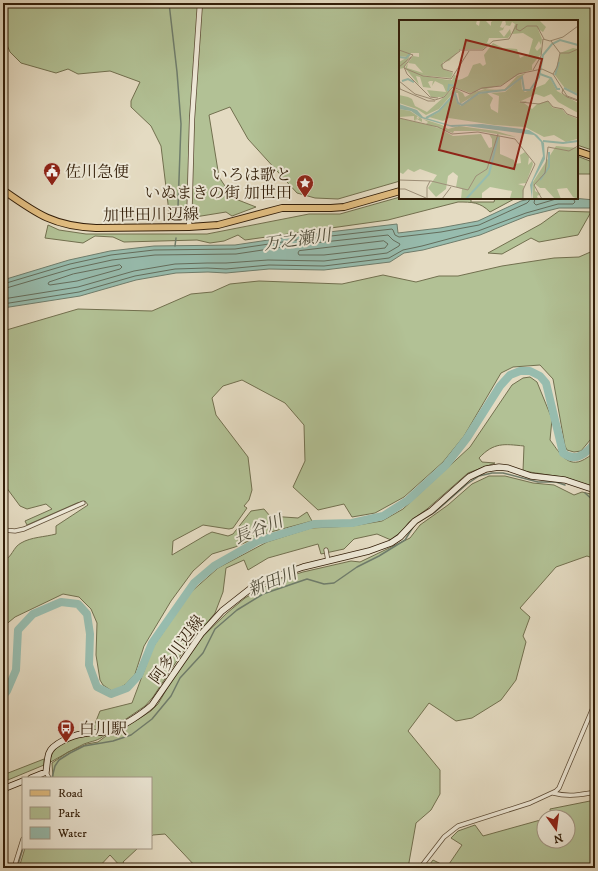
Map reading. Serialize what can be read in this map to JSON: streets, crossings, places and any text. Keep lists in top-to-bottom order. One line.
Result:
{"streets":{"main road":["加世田川辺線","阿多川辺線"]},"water":["万之瀬川","長谷川","新田川"],"places":{"public building":["佐川急便"],"place":["いろは歌と いぬまきの街 加世田"],"bus stop":["白川駅"]},"legend":["Road","Park","Water"],"north":"bottom"}
